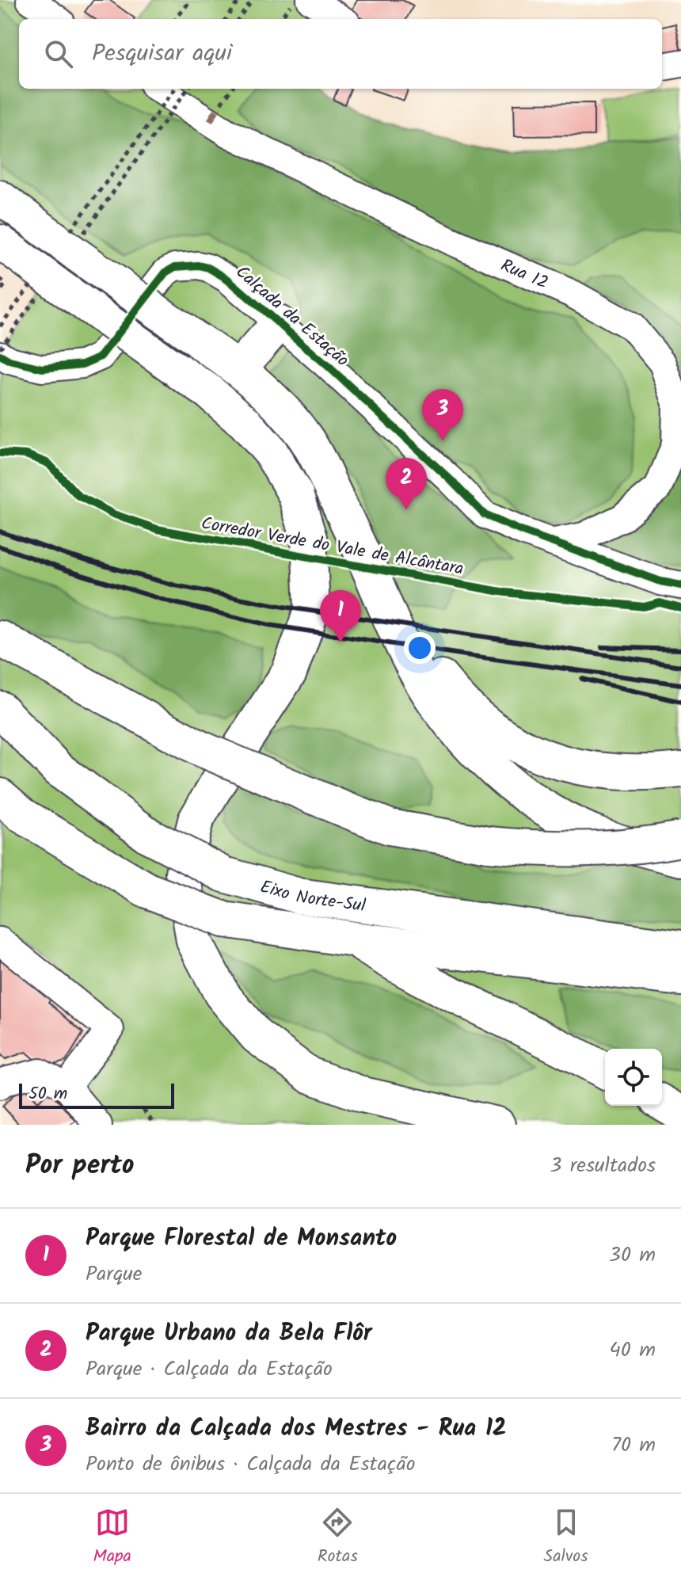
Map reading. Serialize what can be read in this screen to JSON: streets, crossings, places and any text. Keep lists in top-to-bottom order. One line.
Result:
{"streets":{"highway":["Eixo Norte-Sul"],"street":["Rua 12","Calçada da Estação"],"cycle path":["Corredor Verde do Vale de Alcântara"]},"crossings":[["Rua 12","Calçada da Estação"]],"scale_bar":"50 m","page":{"search":"Pesquisar aqui","pins":["3","2","1"],"scale":"50 m","heading":["Por perto","3 resultados"],"list":[{"mark":"1","name":"Parque Florestal de Monsanto","note":"Parque","value":"30 m"},{"mark":"2","name":"Parque Urbano da Bela Flôr","note":"Parque · Calçada da Estação","value":"40 m"},{"mark":"3","name":"Bairro da Calçada dos Mestres - Rua 12","note":"Ponto de ônibus · Calçada da Estação","value":"70 m"}],"nav":["Mapa","Rotas","Salvos"]}}
